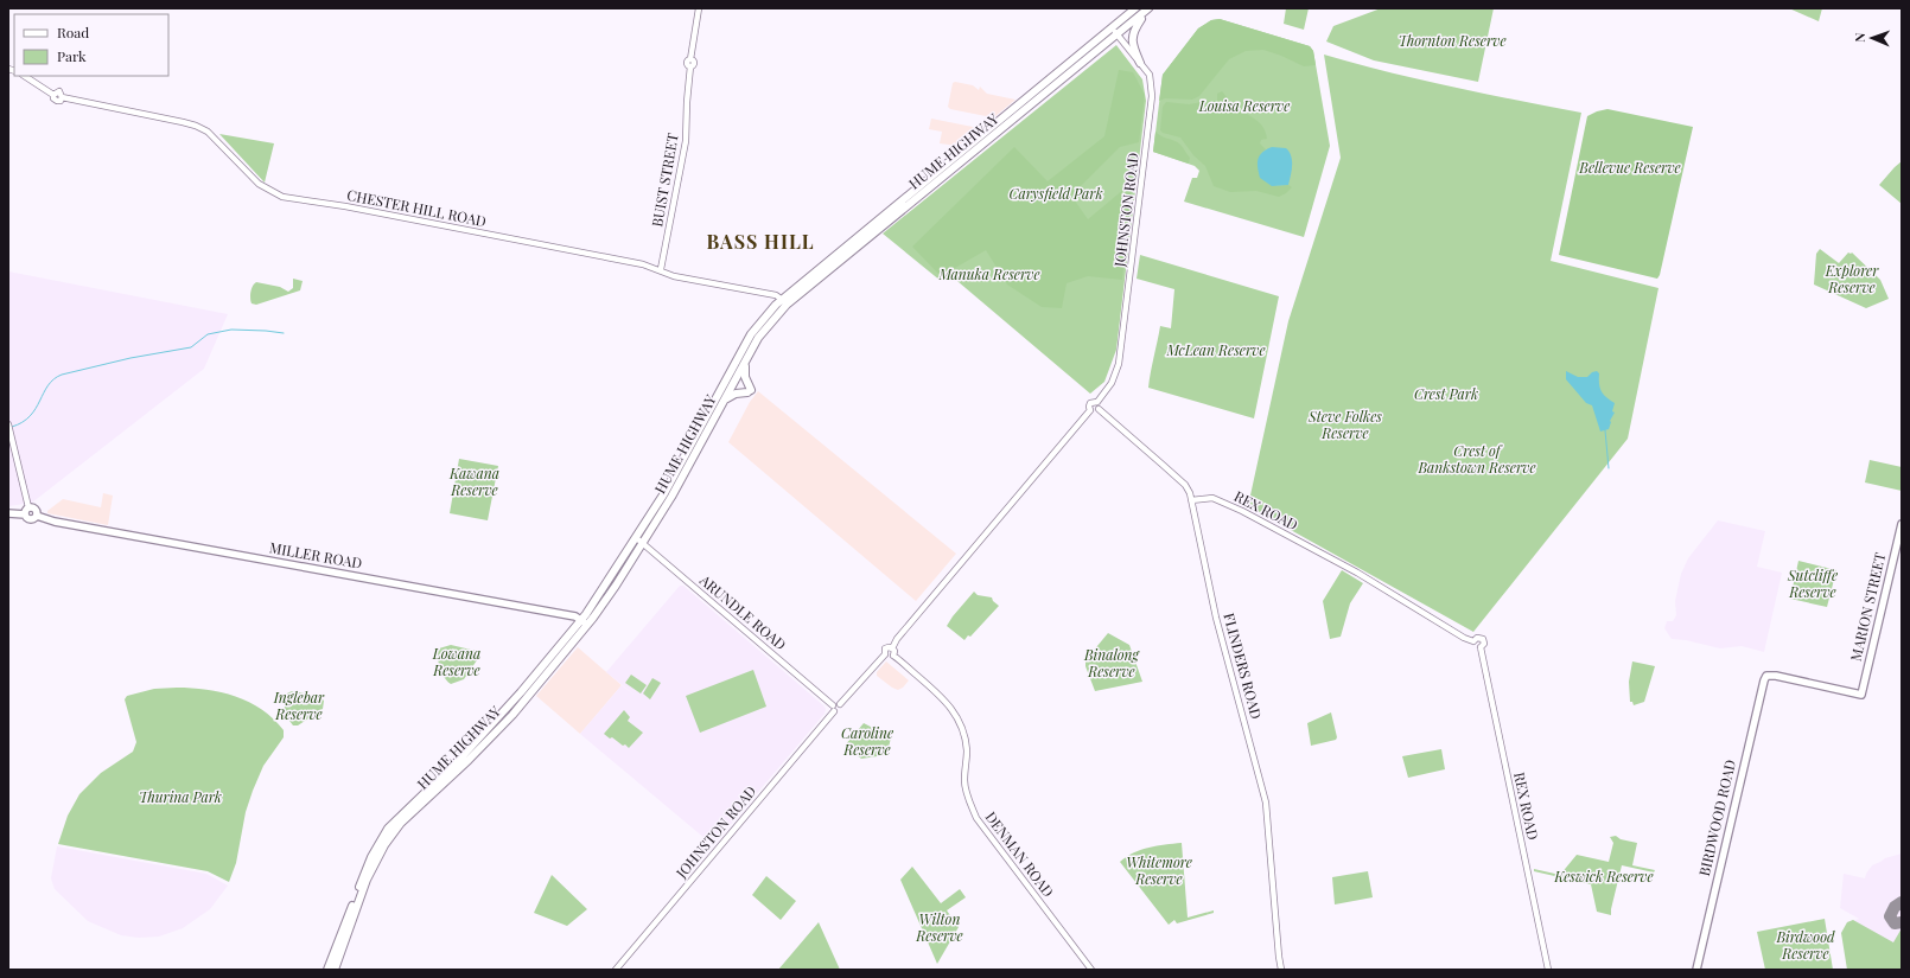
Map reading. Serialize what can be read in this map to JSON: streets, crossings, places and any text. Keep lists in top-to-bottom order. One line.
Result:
{"streets":{"highway":["HUME HIGHWAY"],"main road":["MILLER ROAD","MARION STREET","BIRDWOOD ROAD"],"street":["BUIST STREET","CHESTER HILL ROAD","JOHNSTON ROAD","REX ROAD","ARUNDLE ROAD","FLINDERS ROAD","DENMAN ROAD"]},"crossings":[["HUME HIGHWAY","CHESTER HILL ROAD"],["HUME HIGHWAY","JOHNSTON ROAD"],["HUME HIGHWAY","MILLER ROAD"],["HUME HIGHWAY","ARUNDLE ROAD"],["BUIST STREET","CHESTER HILL ROAD"],["JOHNSTON ROAD","ARUNDLE ROAD"],["JOHNSTON ROAD","FLINDERS ROAD"],["JOHNSTON ROAD","DENMAN ROAD"],["REX ROAD","FLINDERS ROAD"],["MARION STREET","BIRDWOOD ROAD"]],"districts":["BASS HILL"],"parks":["Thornton Reserve","Louisa Reserve","Bellevue Reserve","Carysfield Park","Explorer Reserve","Manuka Reserve","McLean Reserve","Crest Park","Steve Folkes Reserve","Crest of Bankstown Reserve","Kawana Reserve","Sutcliffe Reserve","Lowana Reserve","Binalong Reserve","Inglebar Reserve","Caroline Reserve","Thurina Park","Whitemore Reserve","Keswick Reserve","Wilton Reserve","Birdwood Reserve"],"legend":["Road","Park"],"north":"left"}
